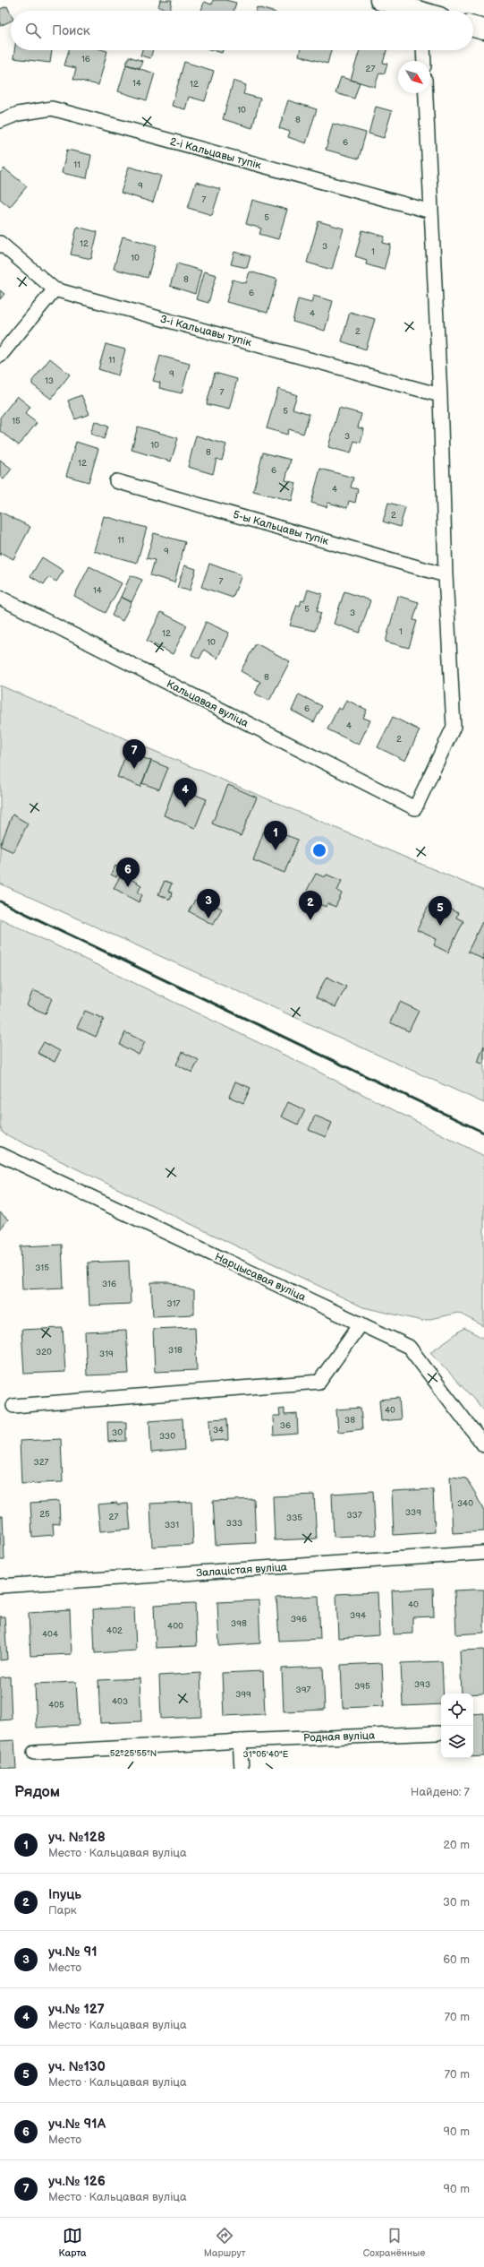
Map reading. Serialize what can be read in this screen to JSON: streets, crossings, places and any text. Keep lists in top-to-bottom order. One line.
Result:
{"streets":{"street":["2-і Кальцавы тупік","3-і Кальцавы тупік","5-ы Кальцавы тупік","Кальцавая вуліца","Нарцысавая вуліца","Залацістая вуліца","Родная вуліца"]},"crossings":[["5-ы Кальцавы тупік","Кальцавая вуліца"]],"house_numbers":["16","27","14","12","10","8","6","11","9","7","5","12","3","1","10","8","6","4","2","11","9","13","7","5","15","3","10","8","12","6","4","2","11","9","7","14","5","3","1","12","10","8","6","4","2","315","316","317","318","320","319","40","38","36","34","30","330","327","340","339","25","337","27","335","333","331","40","394","396","398","400","402","404","393","395","397","399","403","405"],"north":"bottom right","page":{"search":"Поиск","pins":["7","4","1","6","3","2","5"],"heading":["Рядом","Найдено: 7"],"list":[{"mark":"1","name":"уч. №128","note":"Место · Кальцавая вуліца","value":"20 m"},{"mark":"2","name":"Іпуць","note":"Парк","value":"30 m"},{"mark":"3","name":"уч.№ 91","note":"Место","value":"60 m"},{"mark":"4","name":"уч.№ 127","note":"Место · Кальцавая вуліца","value":"70 m"},{"mark":"5","name":"уч. №130","note":"Место · Кальцавая вуліца","value":"70 m"},{"mark":"6","name":"уч.№ 91А","note":"Место","value":"90 m"},{"mark":"7","name":"уч.№ 126","note":"Место · Кальцавая вуліца","value":"90 m"}],"nav":["Карта","Маршрут","Сохранённые"]},"coordinates":["52°25'55\"N","31°05'40\"E"]}
